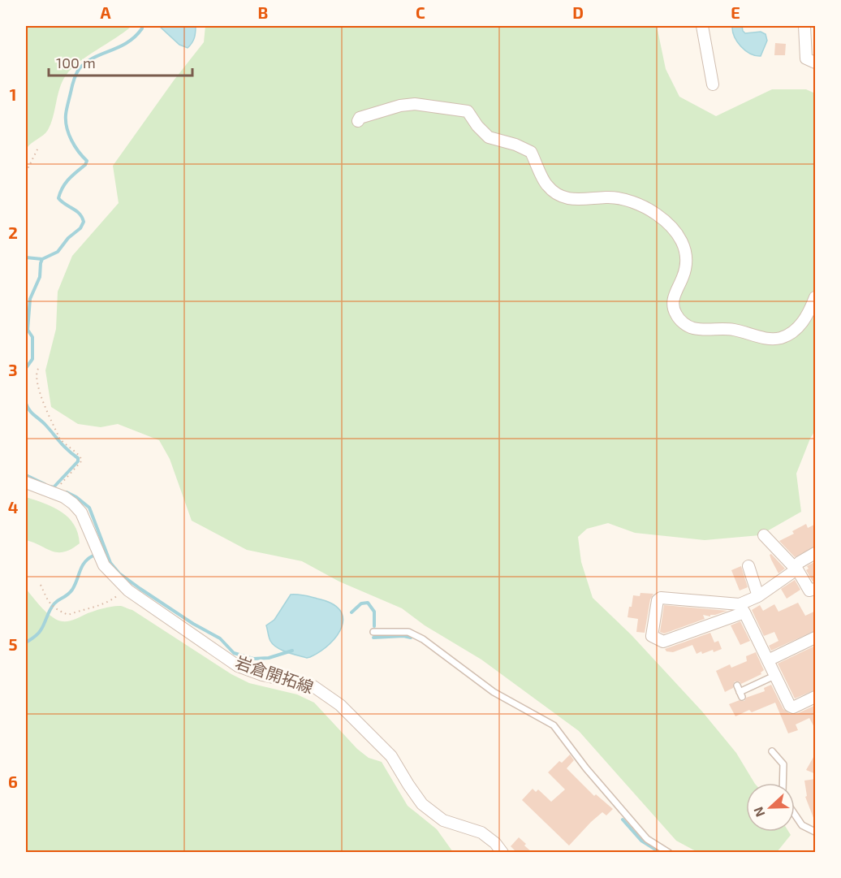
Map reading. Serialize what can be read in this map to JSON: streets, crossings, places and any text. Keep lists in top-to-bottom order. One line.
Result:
{"streets":{"street":["岩倉開拓線"]},"scale_bar":"100 m","north":"left","grid":{"columns":["A","B","C","D","E"],"rows":["1","2","3","4","5","6"]}}
